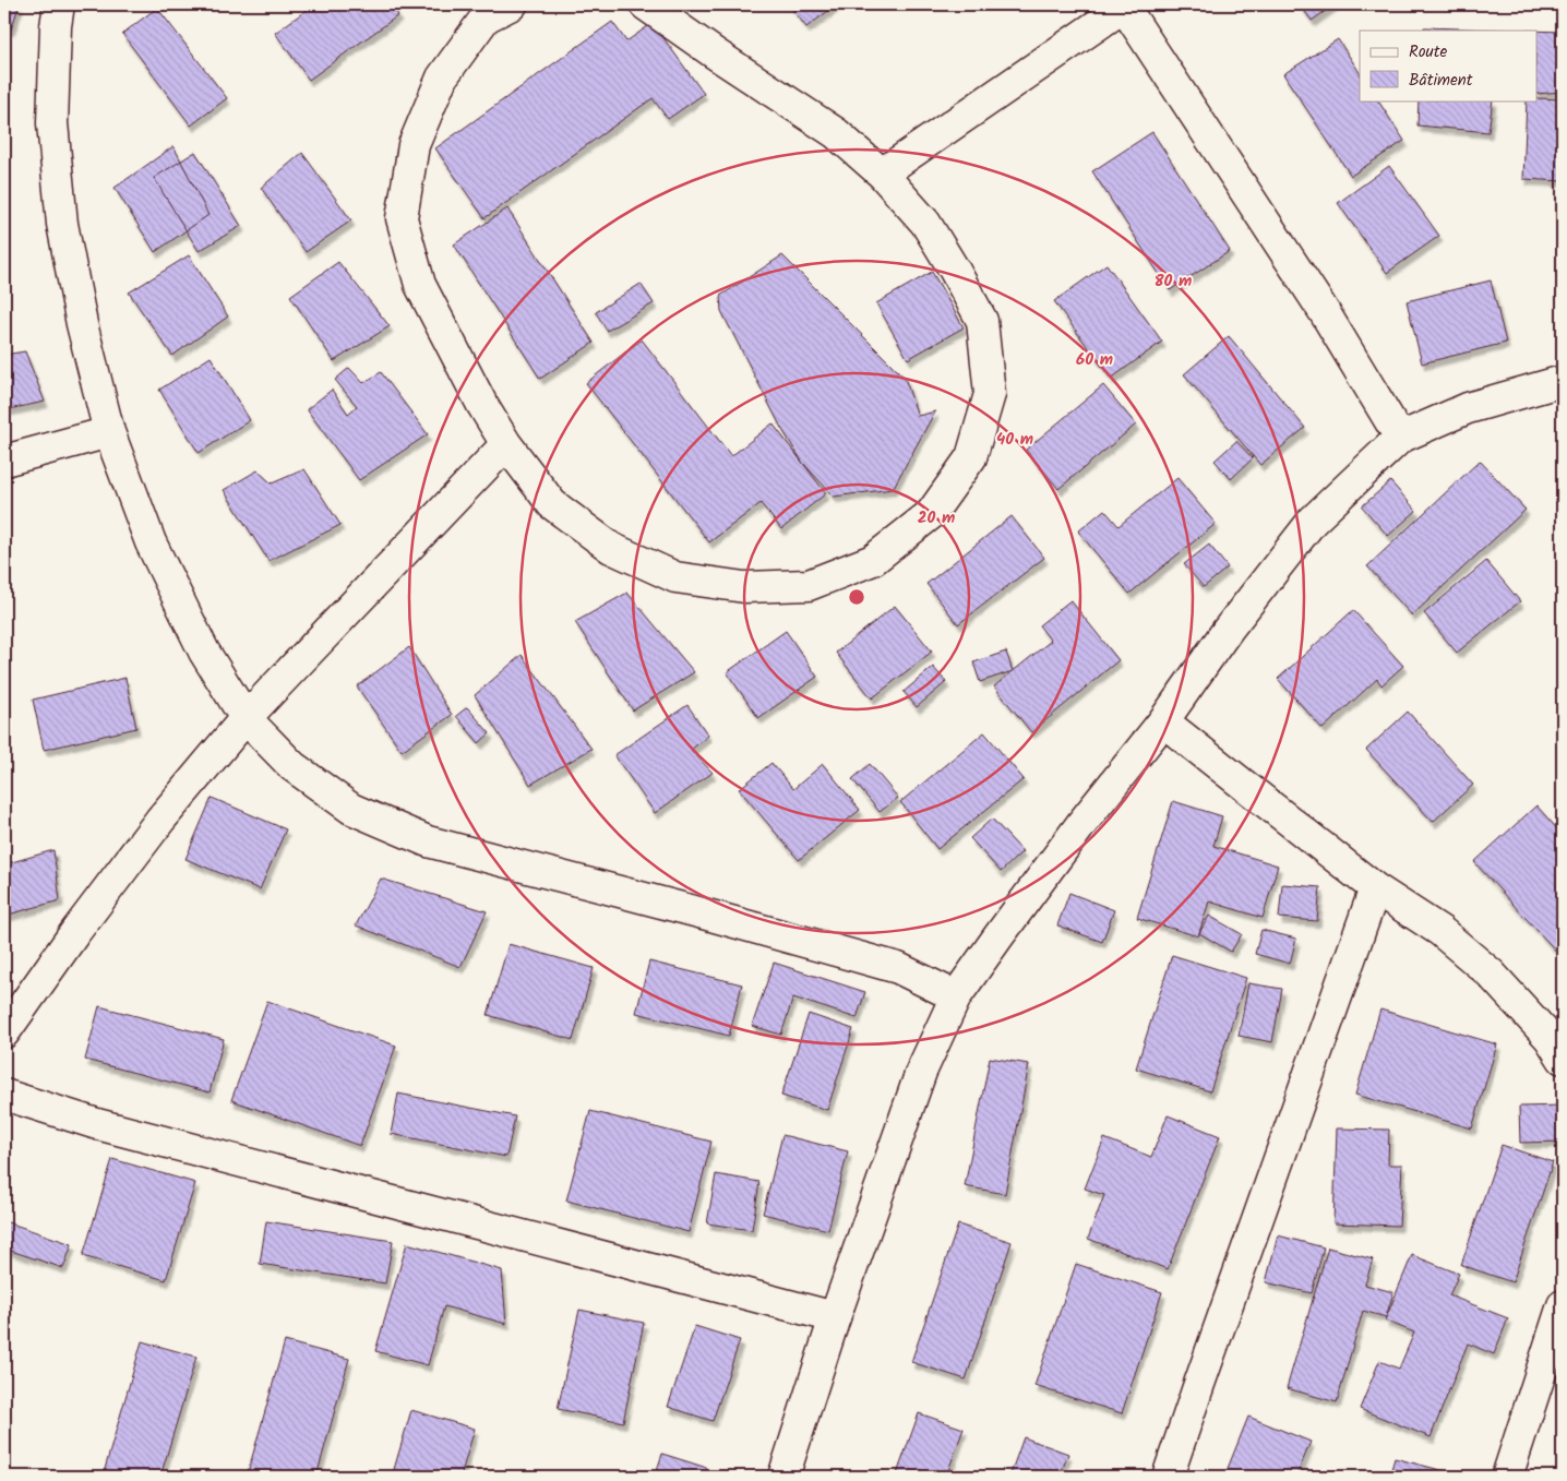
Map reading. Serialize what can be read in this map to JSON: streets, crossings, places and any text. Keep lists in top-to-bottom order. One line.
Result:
{"legend":["Route","Bâtiment"],"rings":["80 m","60 m","40 m","20 m"]}
